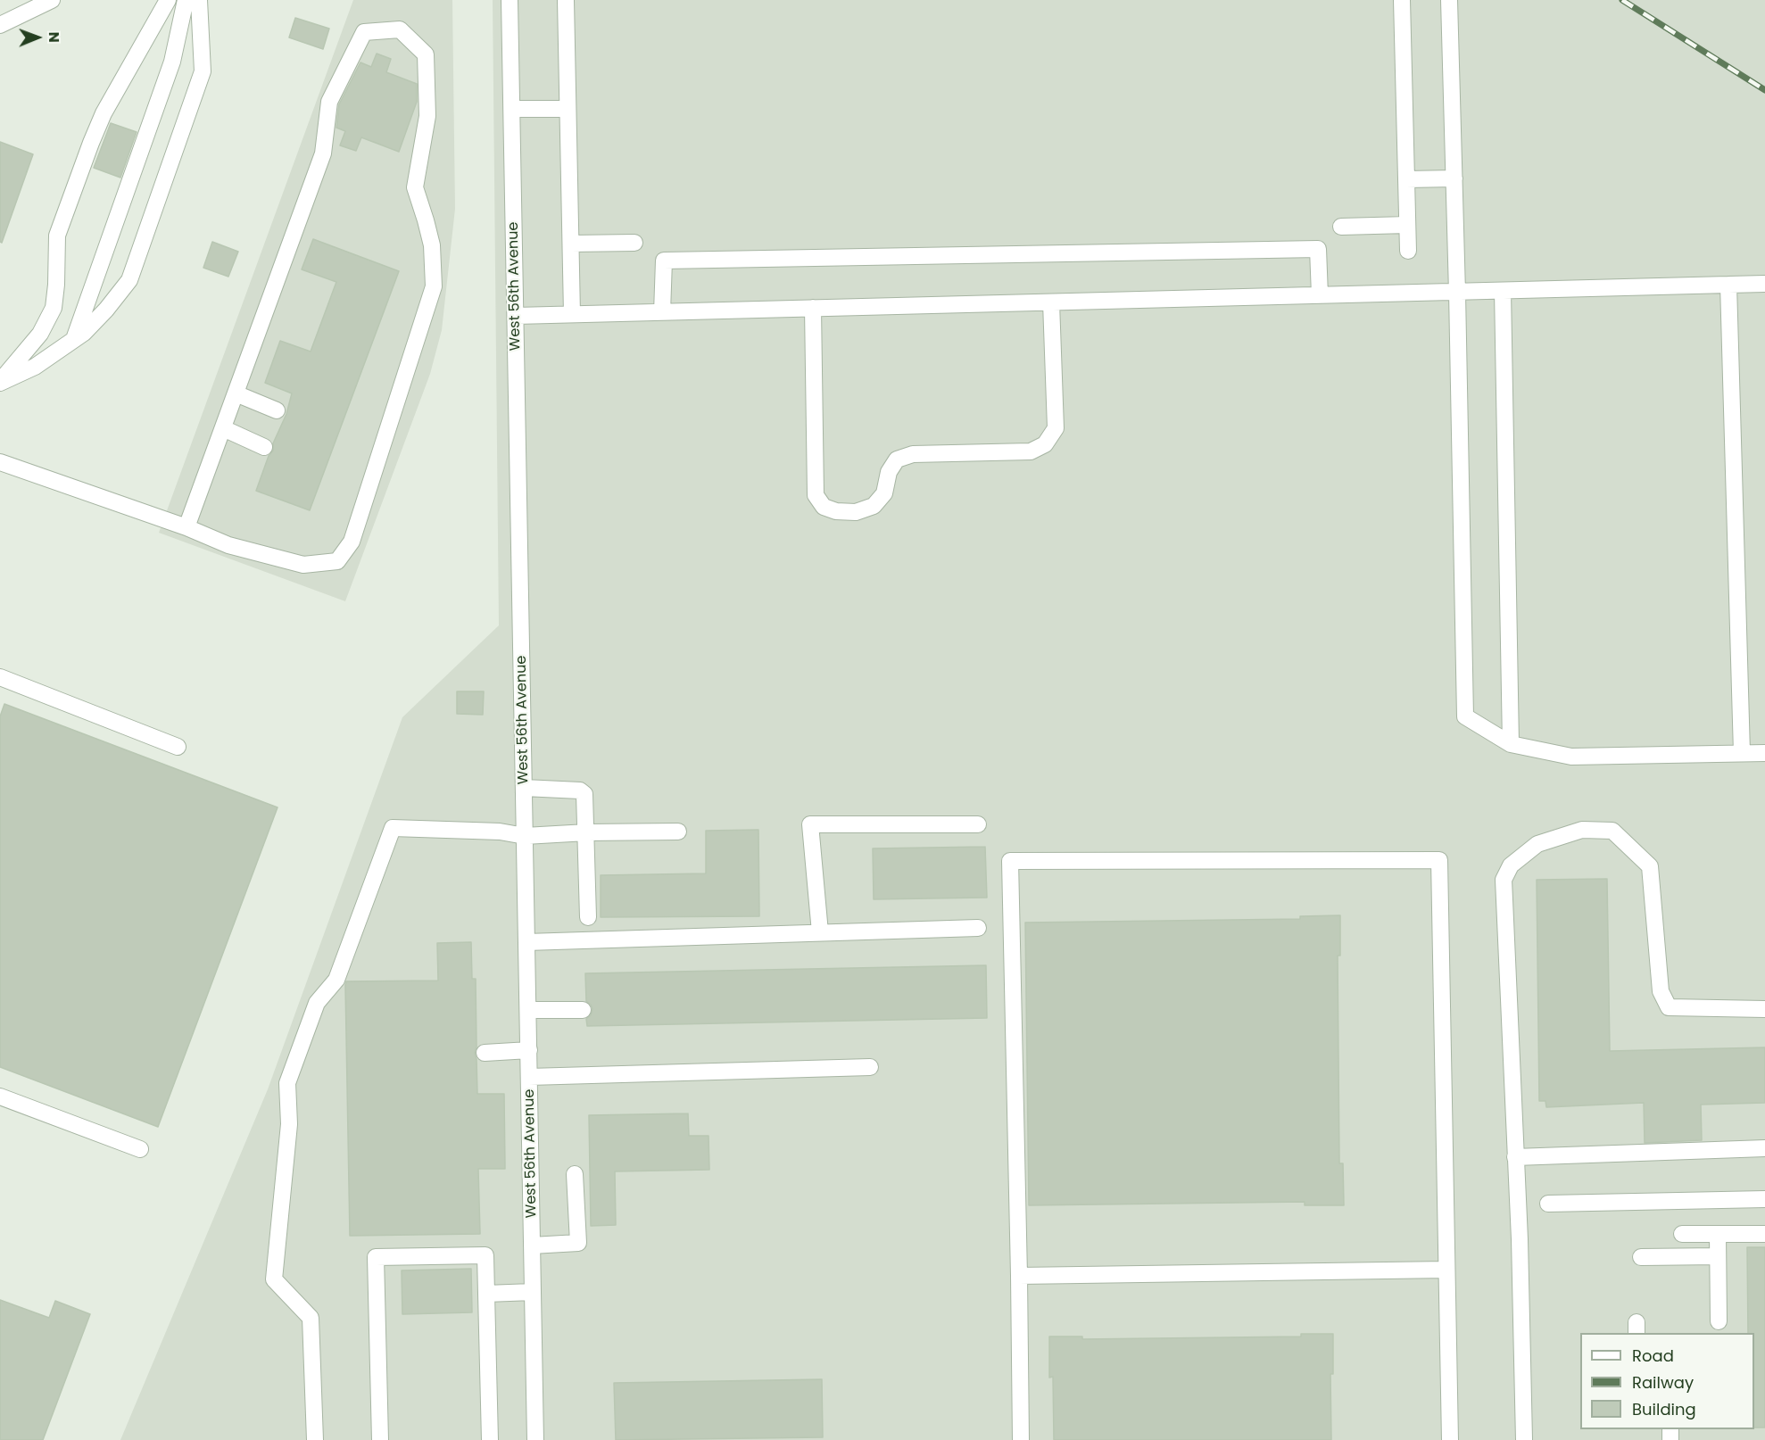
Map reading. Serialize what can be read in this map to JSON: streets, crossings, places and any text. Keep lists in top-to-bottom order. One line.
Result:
{"streets":{"street":["West 56th Avenue"]},"legend":["Road","Railway","Building"],"north":"right"}
